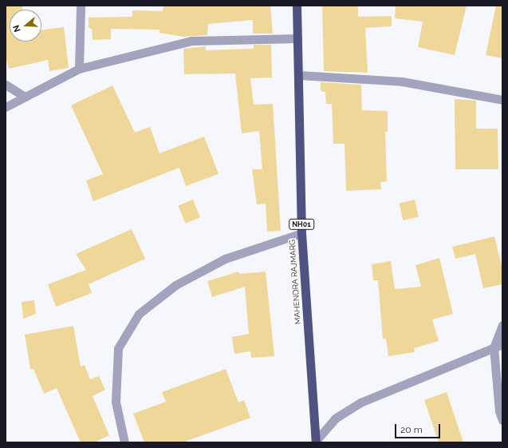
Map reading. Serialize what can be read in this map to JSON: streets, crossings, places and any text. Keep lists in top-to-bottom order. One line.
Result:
{"streets":{"highway":["NH01","MAHENDRA RAJMARG"]},"scale_bar":"20 m","north":"left"}
